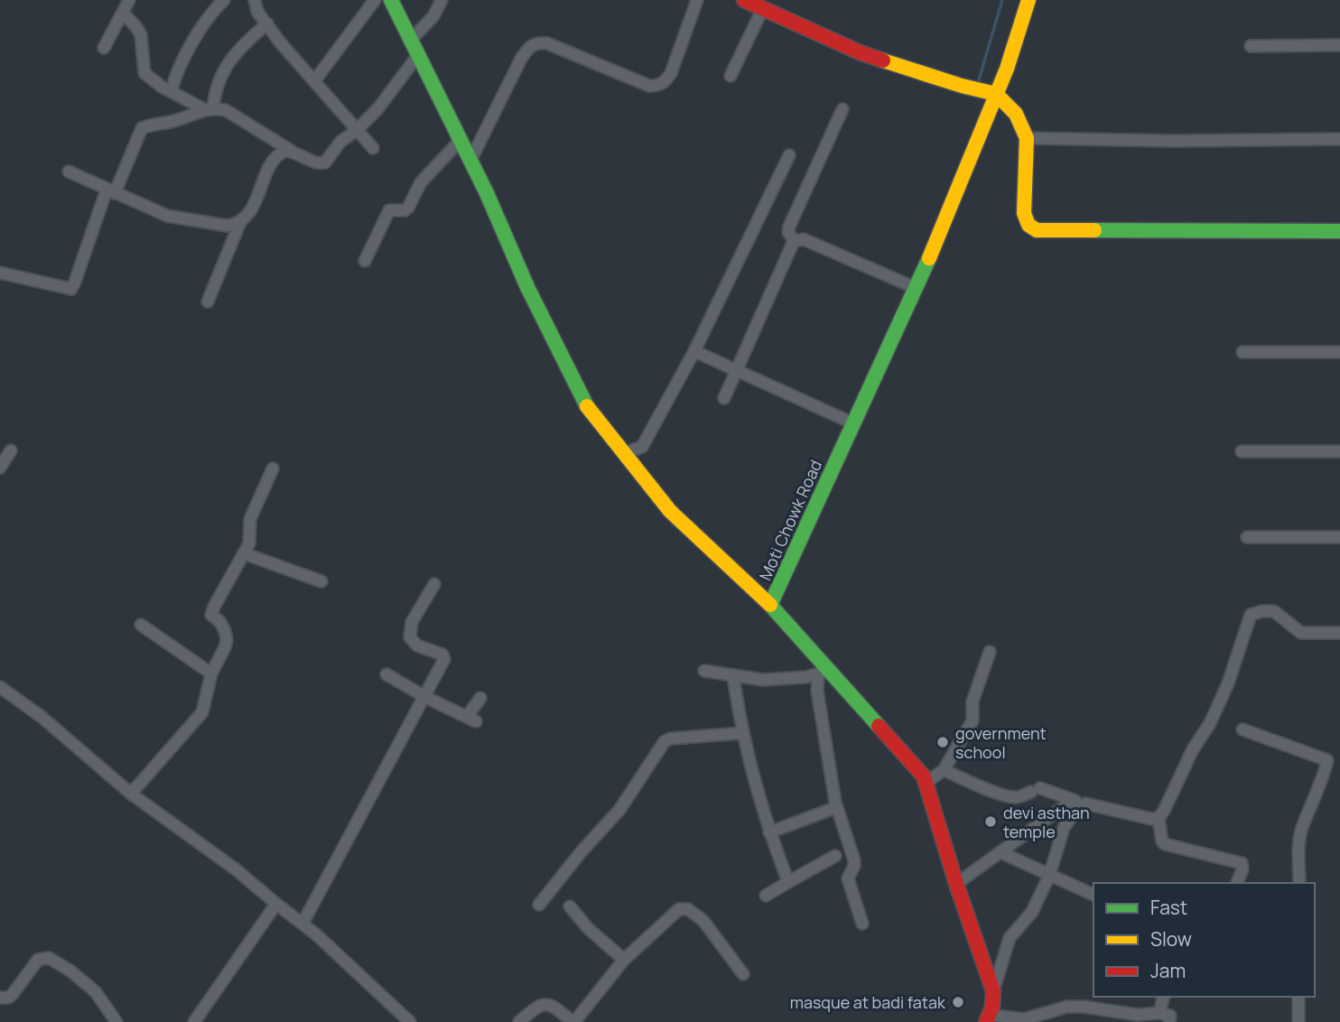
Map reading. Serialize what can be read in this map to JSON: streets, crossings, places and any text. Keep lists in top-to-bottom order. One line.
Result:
{"streets":{"street":["Moti Chowk Road"]},"places":["government school","devi asthan temple","masque at badi fatak"],"legend":["Fast","Slow","Jam"]}
